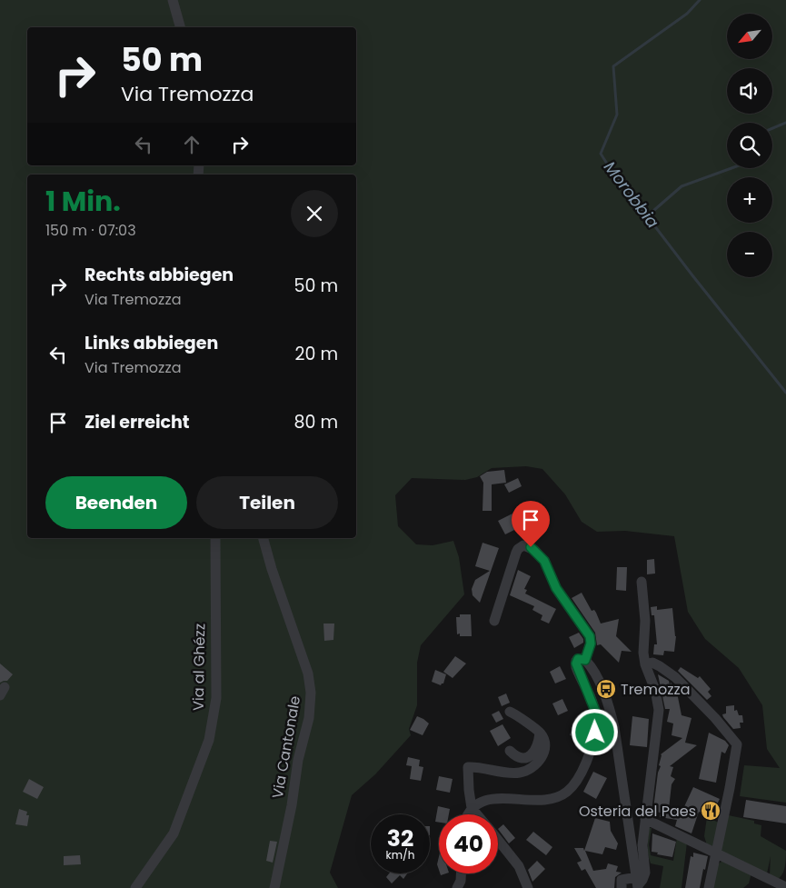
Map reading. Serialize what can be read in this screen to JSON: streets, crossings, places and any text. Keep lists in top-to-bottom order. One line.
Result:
{"streets":{"street":["Via al Ghézz","Via Cantonale"]},"water":["Morobbia"],"places":{"bus stop":["Tremozza"],"restaurant":["Osteria del Paes"]},"north":"bottom left","page":{"map_buttons":["+","−"],"turn":["50 m","Via Tremozza"],"heading":["1 Min.","150 m · 07:03"],"list":[{"name":"Rechts abbiegen","note":"Via Tremozza","value":"50 m"},{"name":"Links abbiegen","note":"Via Tremozza","value":"20 m"},{"name":"Ziel erreicht","value":"80 m"}],"buttons":["Beenden","Teilen"],"speed":"32 km/h","limit":"40"}}
